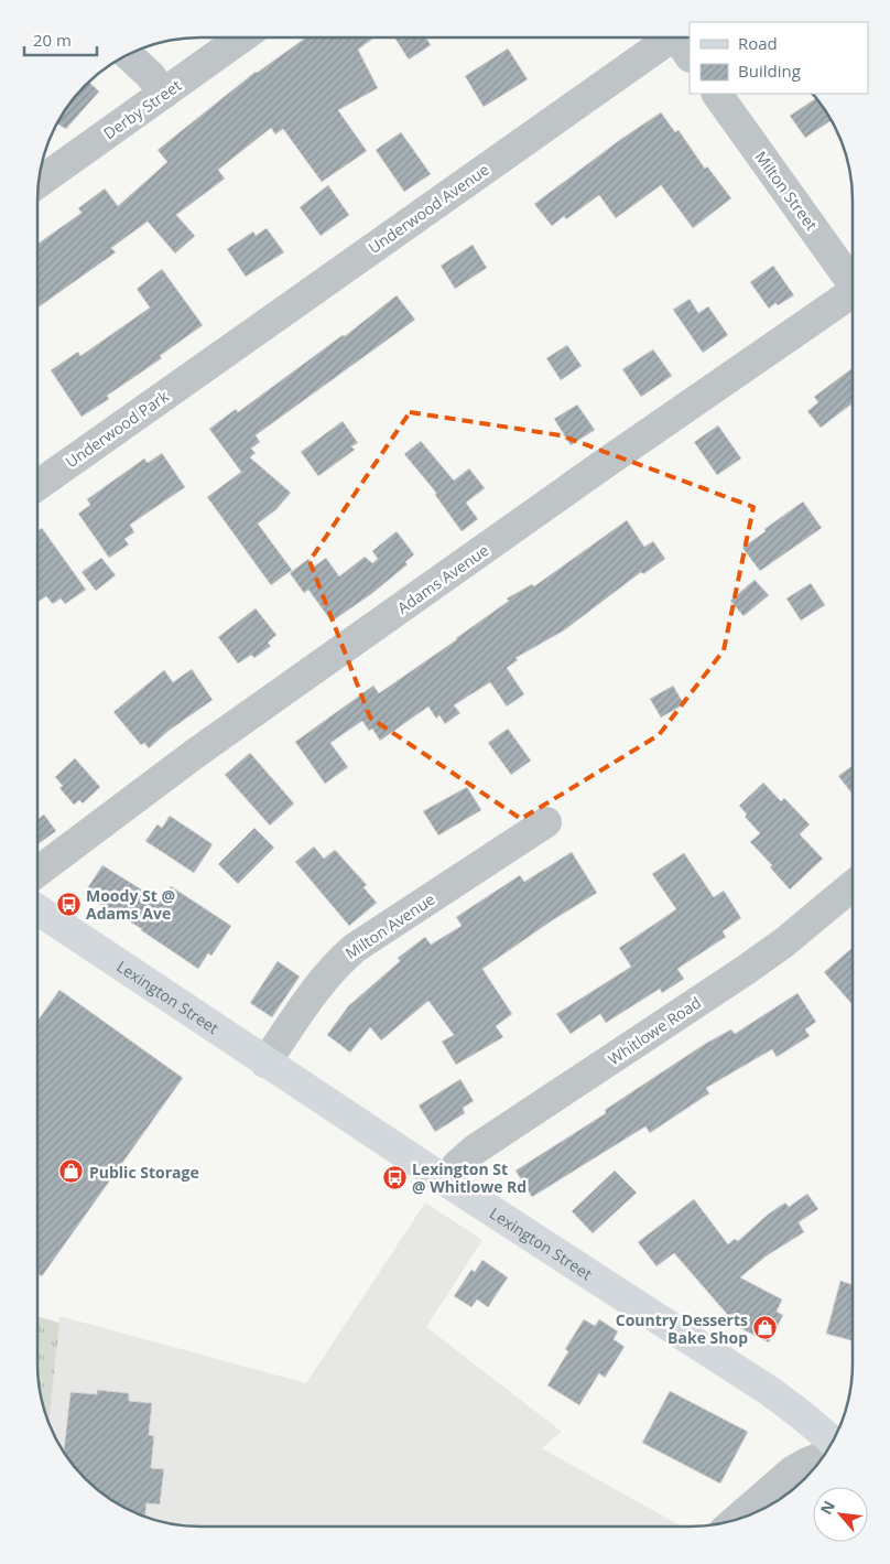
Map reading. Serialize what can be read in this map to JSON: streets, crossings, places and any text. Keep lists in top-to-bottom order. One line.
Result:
{"streets":{"main road":["Lexington Street"],"street":["Derby Street","Milton Street","Underwood Avenue","Underwood Park","Adams Avenue","Milton Avenue","Whitlowe Road"]},"crossings":[["Underwood Avenue","Underwood Park"],["Milton Avenue","Lexington Street"],["Lexington Street","Whitlowe Road"]],"places":{"bus stop":["Moody St @ Adams Ave","Lexington St @ Whitlowe Rd"],"shop":["Public Storage","Country Desserts Bake Shop"]},"legend":["Road","Building"],"scale_bar":"20 m","north":"top left"}
